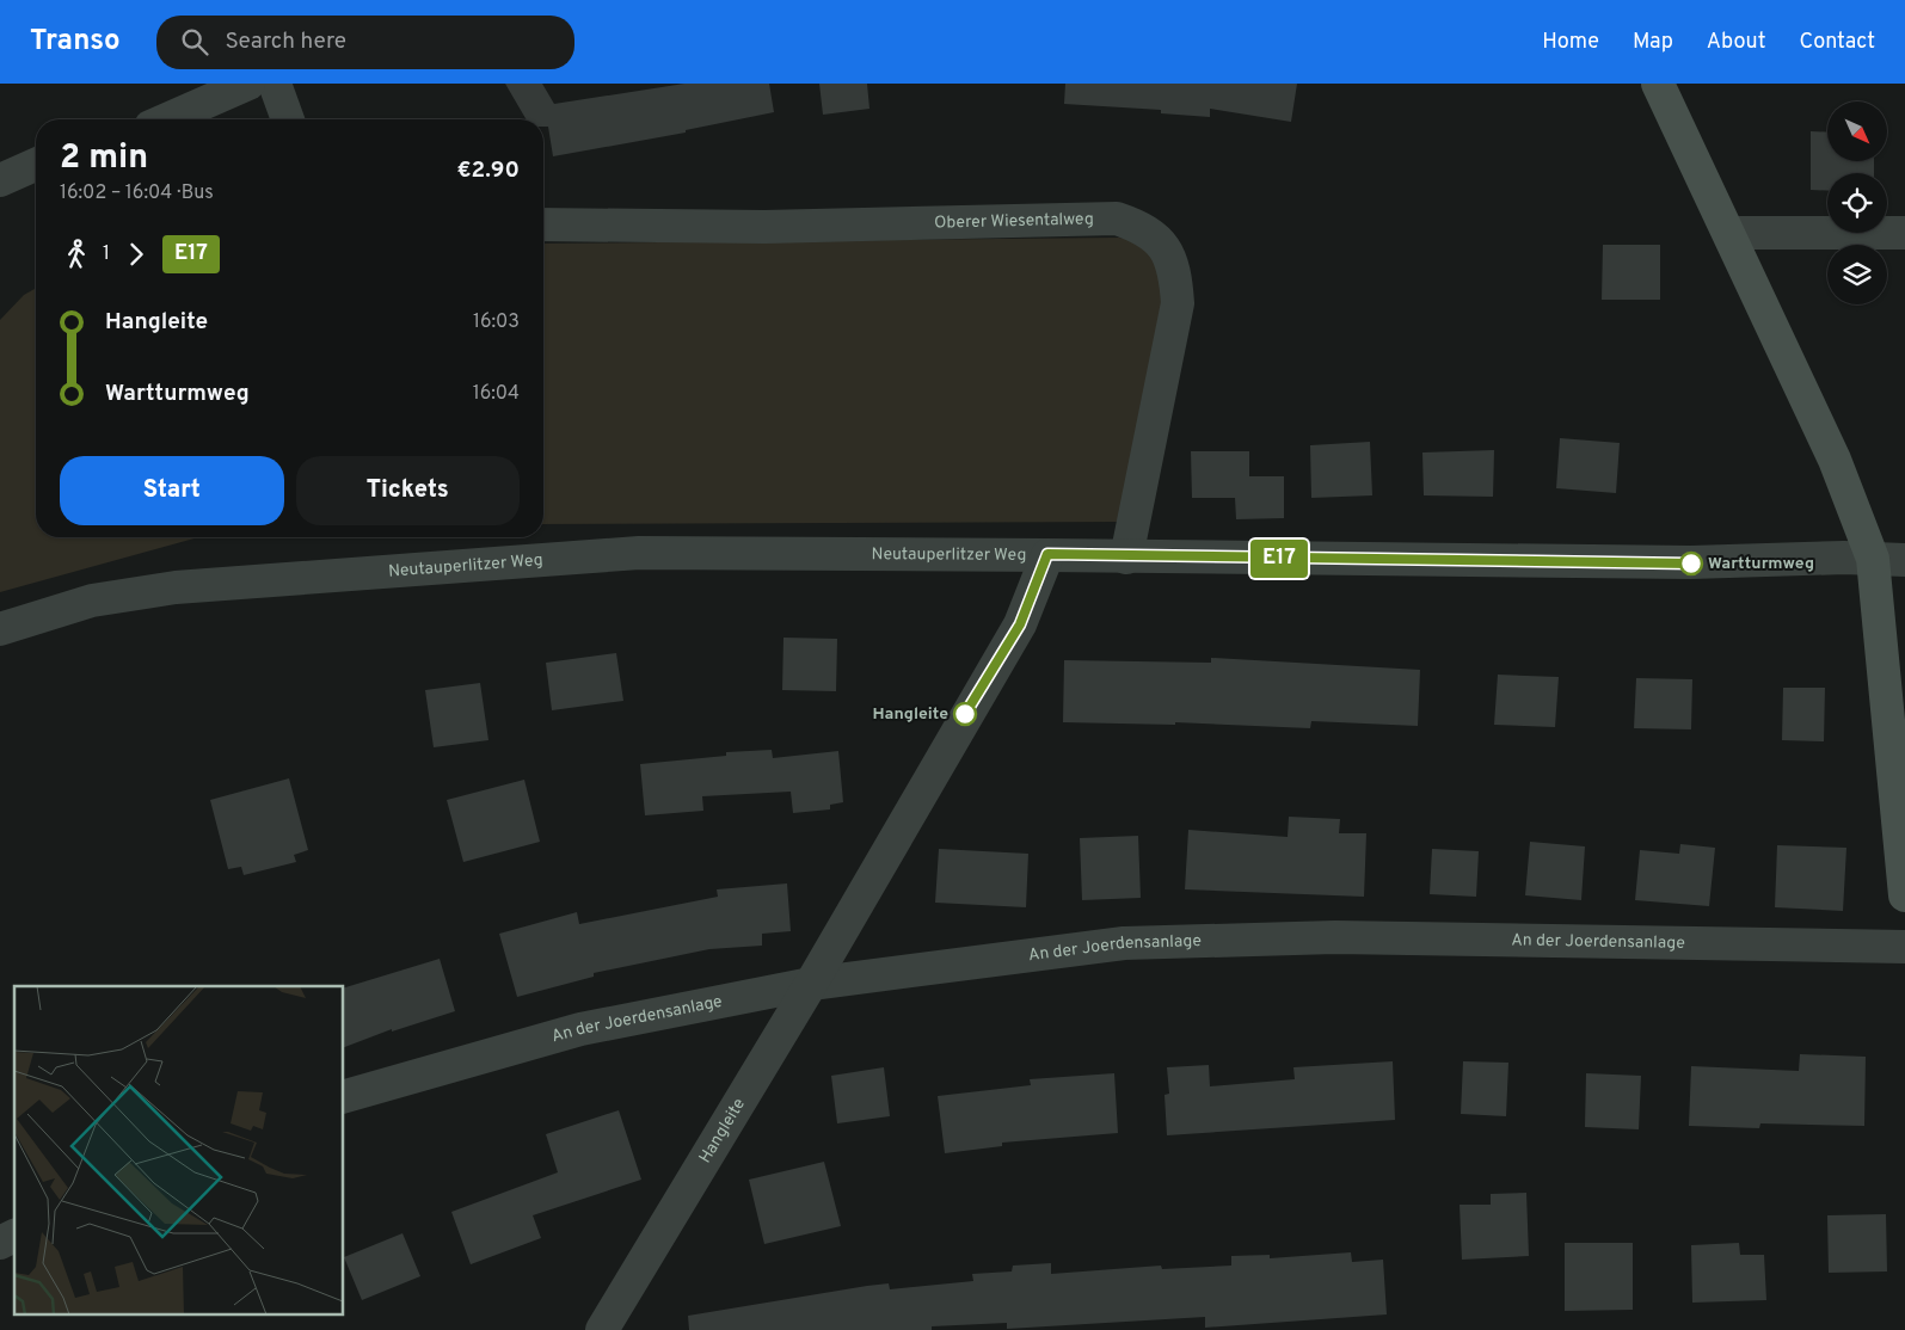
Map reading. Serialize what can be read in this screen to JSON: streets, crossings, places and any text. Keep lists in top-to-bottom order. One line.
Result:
{"streets":{"street":["Oberer Wiesentalweg","Neutauperlitzer Weg","An der Joerdensanlage","Hangleite"]},"crossings":[["Oberer Wiesentalweg","Neutauperlitzer Weg"],["Neutauperlitzer Weg","Hangleite"],["An der Joerdensanlage","Hangleite"]],"places":["Wartturmweg","Hangleite"],"lines":["bus line E17"],"north":"bottom right","page":{"header":"Transo","search":"Search here","nav":["Home","Map","About","Contact"],"on_map":"E17","heading":["2 min","16:02 – 16:04 · Bus","€2.90"],"legs":["1","E17"],"list":[{"name":"Hangleite","value":"16:03"},{"name":"Wartturmweg","value":"16:04"}],"buttons":["Start","Tickets"]}}
